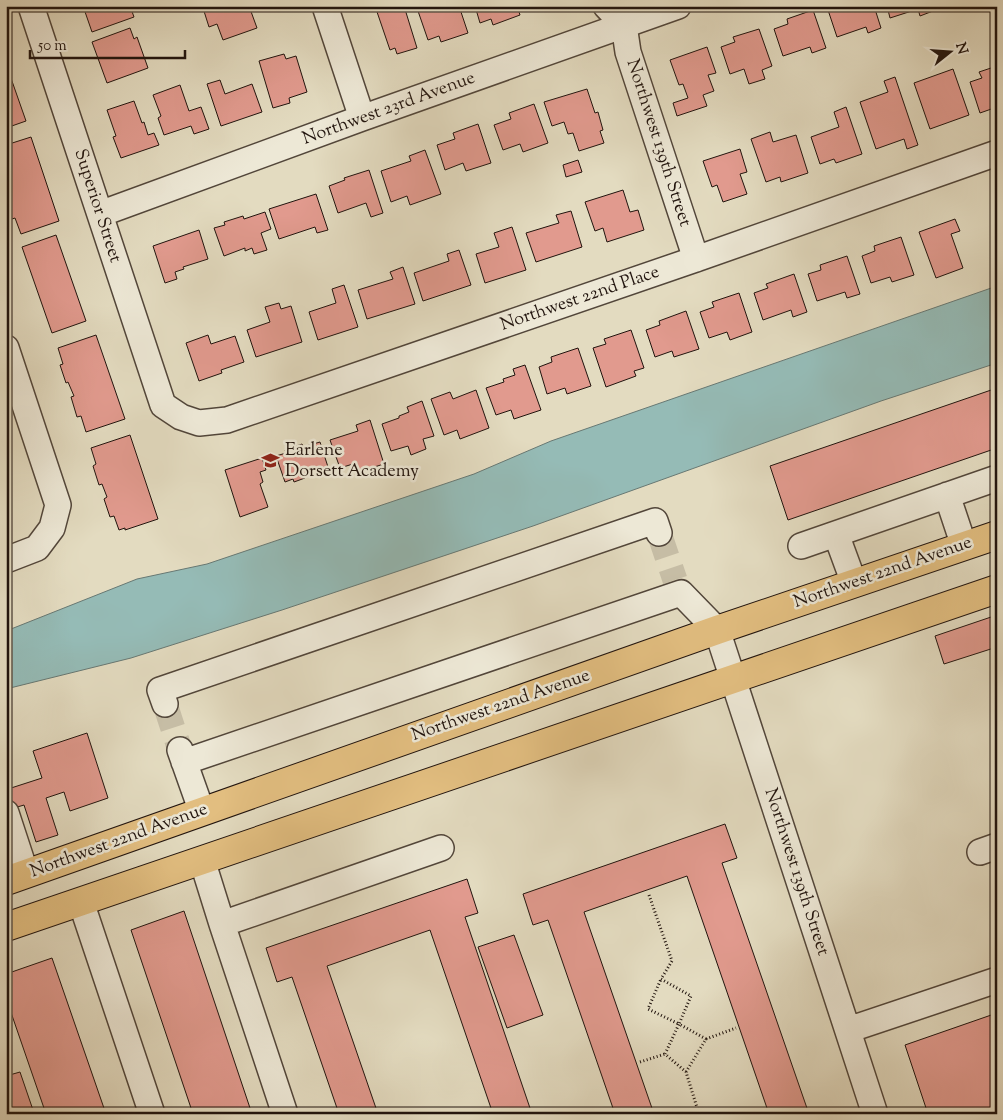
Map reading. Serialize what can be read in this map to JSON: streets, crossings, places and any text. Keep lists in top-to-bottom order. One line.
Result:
{"streets":{"main road":["Northwest 22nd Avenue"],"street":["Northwest 23rd Avenue","Northwest 139th Street","Superior Street","Northwest 22nd Place"]},"crossings":[["Northwest 23rd Avenue","Northwest 139th Street"],["Northwest 23rd Avenue","Superior Street"],["Northwest 139th Street","Northwest 22nd Place"],["Northwest 139th Street","Northwest 22nd Avenue"],["Superior Street","Northwest 22nd Place"]],"places":{"school or university":["Earlene Dorsett Academy"]},"scale_bar":"50 m","north":"right"}
